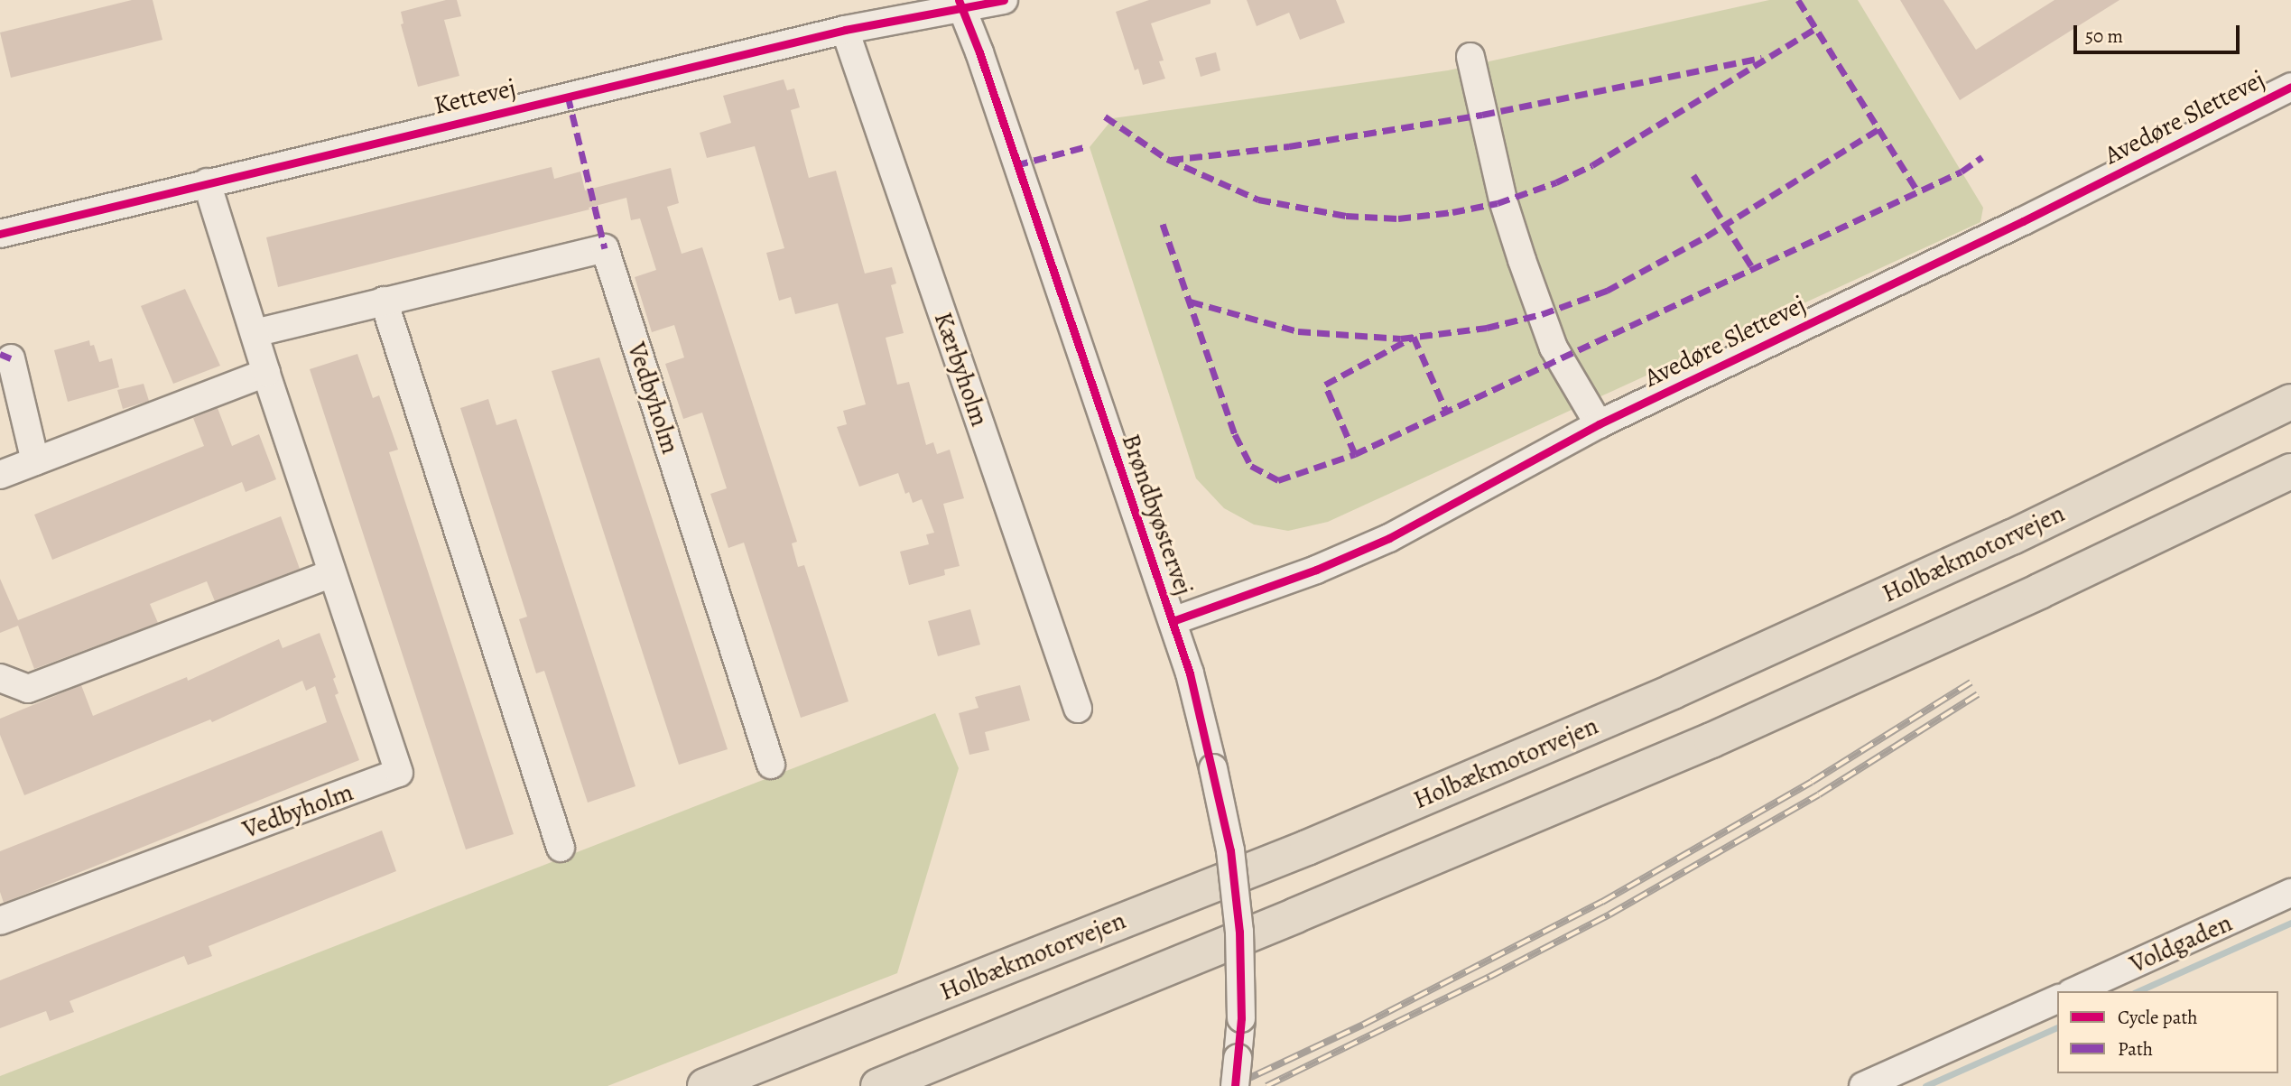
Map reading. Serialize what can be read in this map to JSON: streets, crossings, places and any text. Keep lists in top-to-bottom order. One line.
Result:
{"streets":{"highway":["Holbækmotorvejen"],"street":["Kettevej","Avedøre Slettevej","Kærbyholm","Vedbyholm","Brøndbyøstervej","Voldgaden"]},"crossings":[["Kettevej","Kærbyholm"],["Kettevej","Vedbyholm"],["Kettevej","Brøndbyøstervej"],["Avedøre Slettevej","Brøndbyøstervej"]],"legend":["Cycle path","Path"],"scale_bar":"50 m"}
